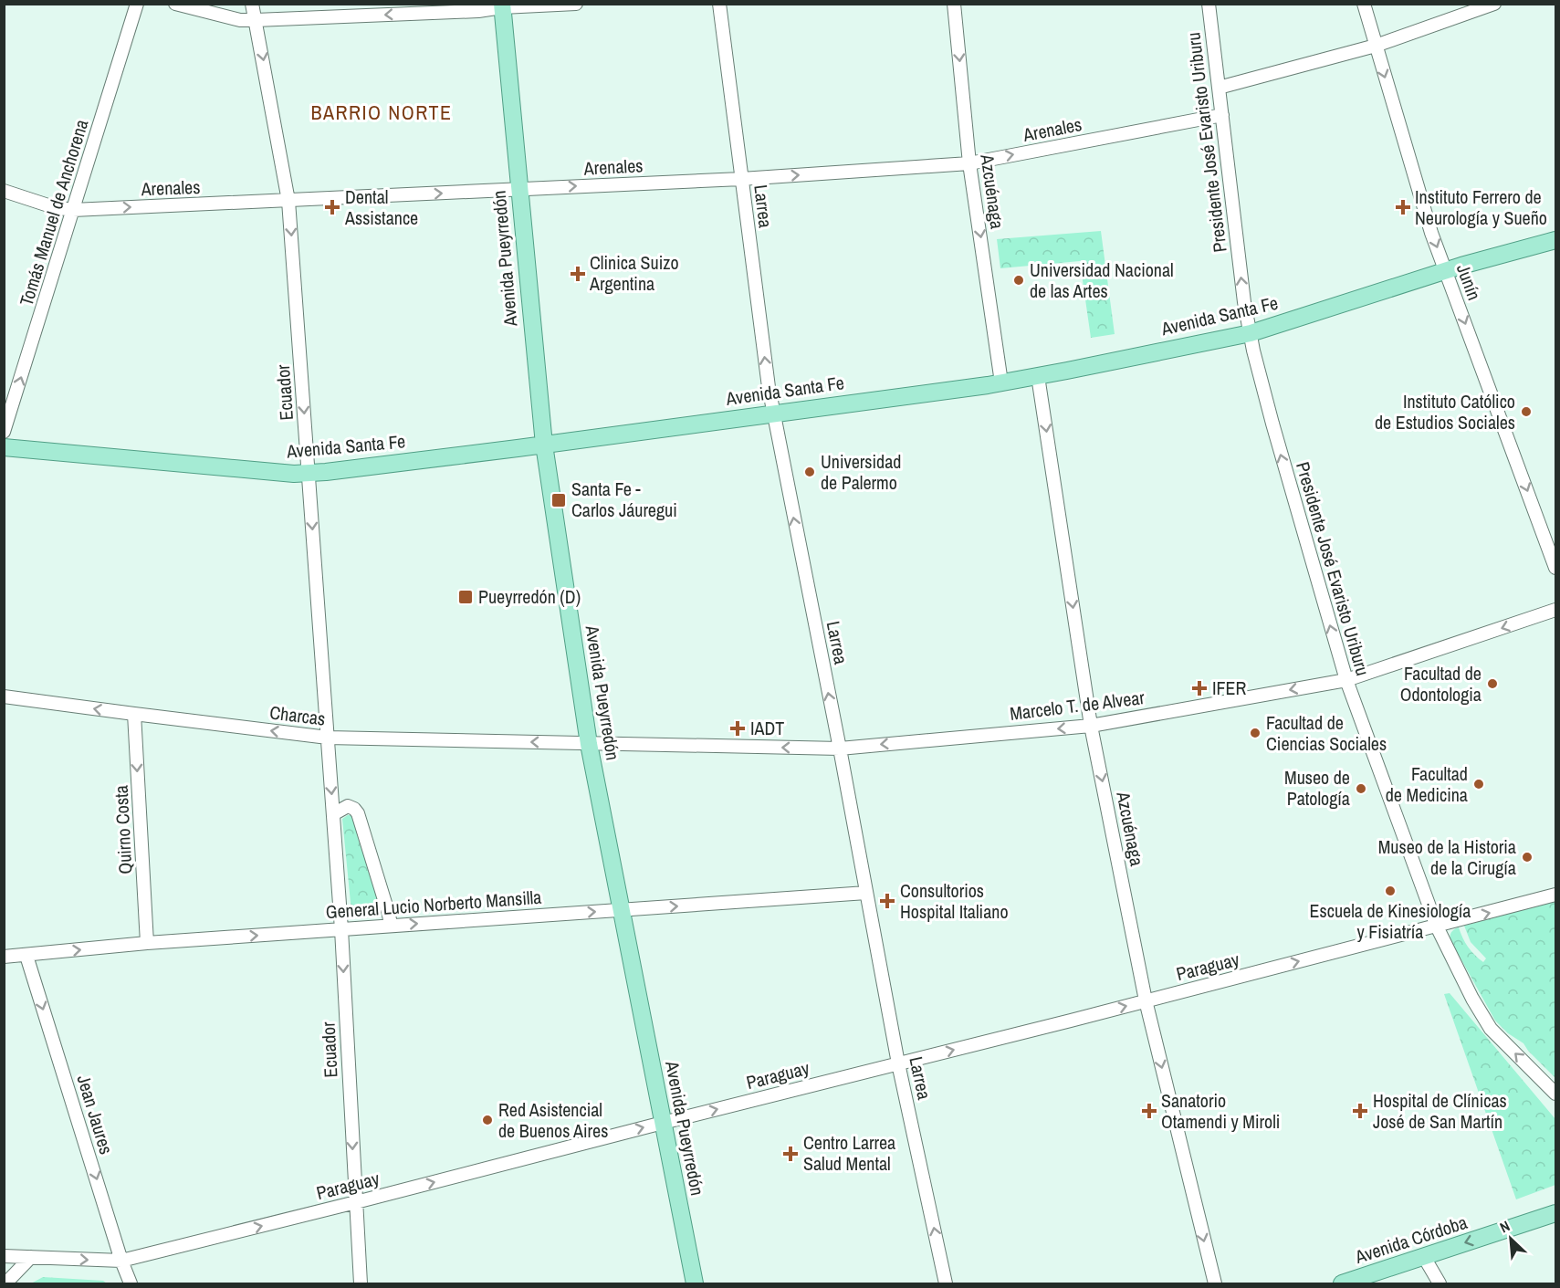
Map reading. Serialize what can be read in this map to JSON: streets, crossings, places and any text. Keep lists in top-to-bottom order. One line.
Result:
{"streets":{"main road":["Avenida Pueyrredón","Avenida Santa Fe","Avenida Córdoba"],"street":["Arenales","Presidente José Evaristo Uriburu","Azcuénaga","Larrea","Tomás Manuel de Anchorena","Junín","Ecuador","Marcelo T. de Alvear","Charcas","Quirno Costa","General Lucio Norberto Mansilla","Paraguay","Jean Jaures"]},"crossings":[["Arenales","Presidente José Evaristo Uriburu"],["Arenales","Azcuénaga"],["Arenales","Larrea"],["Arenales","Tomás Manuel de Anchorena"],["Arenales","Avenida Pueyrredón"],["Arenales","Ecuador"],["Presidente José Evaristo Uriburu","Avenida Santa Fe"],["Presidente José Evaristo Uriburu","Marcelo T. de Alvear"],["Presidente José Evaristo Uriburu","Paraguay"],["Azcuénaga","Avenida Santa Fe"],["Azcuénaga","Marcelo T. de Alvear"],["Azcuénaga","Paraguay"],["Larrea","Avenida Santa Fe"],["Larrea","Marcelo T. de Alvear"],["Larrea","General Lucio Norberto Mansilla"],["Larrea","Paraguay"],["Avenida Pueyrredón","Avenida Santa Fe"],["Avenida Pueyrredón","Marcelo T. de Alvear"],["Avenida Pueyrredón","Charcas"],["Avenida Pueyrredón","General Lucio Norberto Mansilla"],["Avenida Pueyrredón","Paraguay"],["Junín","Avenida Santa Fe"],["Avenida Santa Fe","Ecuador"],["Ecuador","Charcas"],["Ecuador","General Lucio Norberto Mansilla"],["Ecuador","Paraguay"],["Marcelo T. de Alvear","Charcas"],["Charcas","Quirno Costa"],["Quirno Costa","General Lucio Norberto Mansilla"],["General Lucio Norberto Mansilla","Jean Jaures"],["Paraguay","Jean Jaures"]],"one_way":["Arenales","Presidente José Evaristo Uriburu","Azcuénaga","Larrea","Tomás Manuel de Anchorena","Junín","Ecuador","Marcelo T. de Alvear","Charcas","Quirno Costa","General Lucio Norberto Mansilla","Paraguay","Jean Jaures","Avenida Córdoba"],"districts":["BARRIO NORTE"],"places":{"health":["Dental Assistance","Instituto Ferrero de Neurología y Sueño","Clinica Suizo Argentina","IFER","IADT","Consultorios Hospital Italiano","Sanatorio Otamendi y Miroli","Hospital de Clínicas José de San Martín","Centro Larrea Salud Mental"],"other":["Universidad Nacional de las Artes","Instituto Católico de Estudios Sociales","Universidad de Palermo","Facultad de Odontologia","Facultad de Ciencias Sociales","Facultad de Medicina","Museo de Patología","Museo de la Historia de la Cirugía","Escuela de Kinesiología y Fisiatría","Red Asistencial de Buenos Aires"],"transit":["Santa Fe - Carlos Jáuregui","Pueyrredón (D)"]},"north":"top left"}
